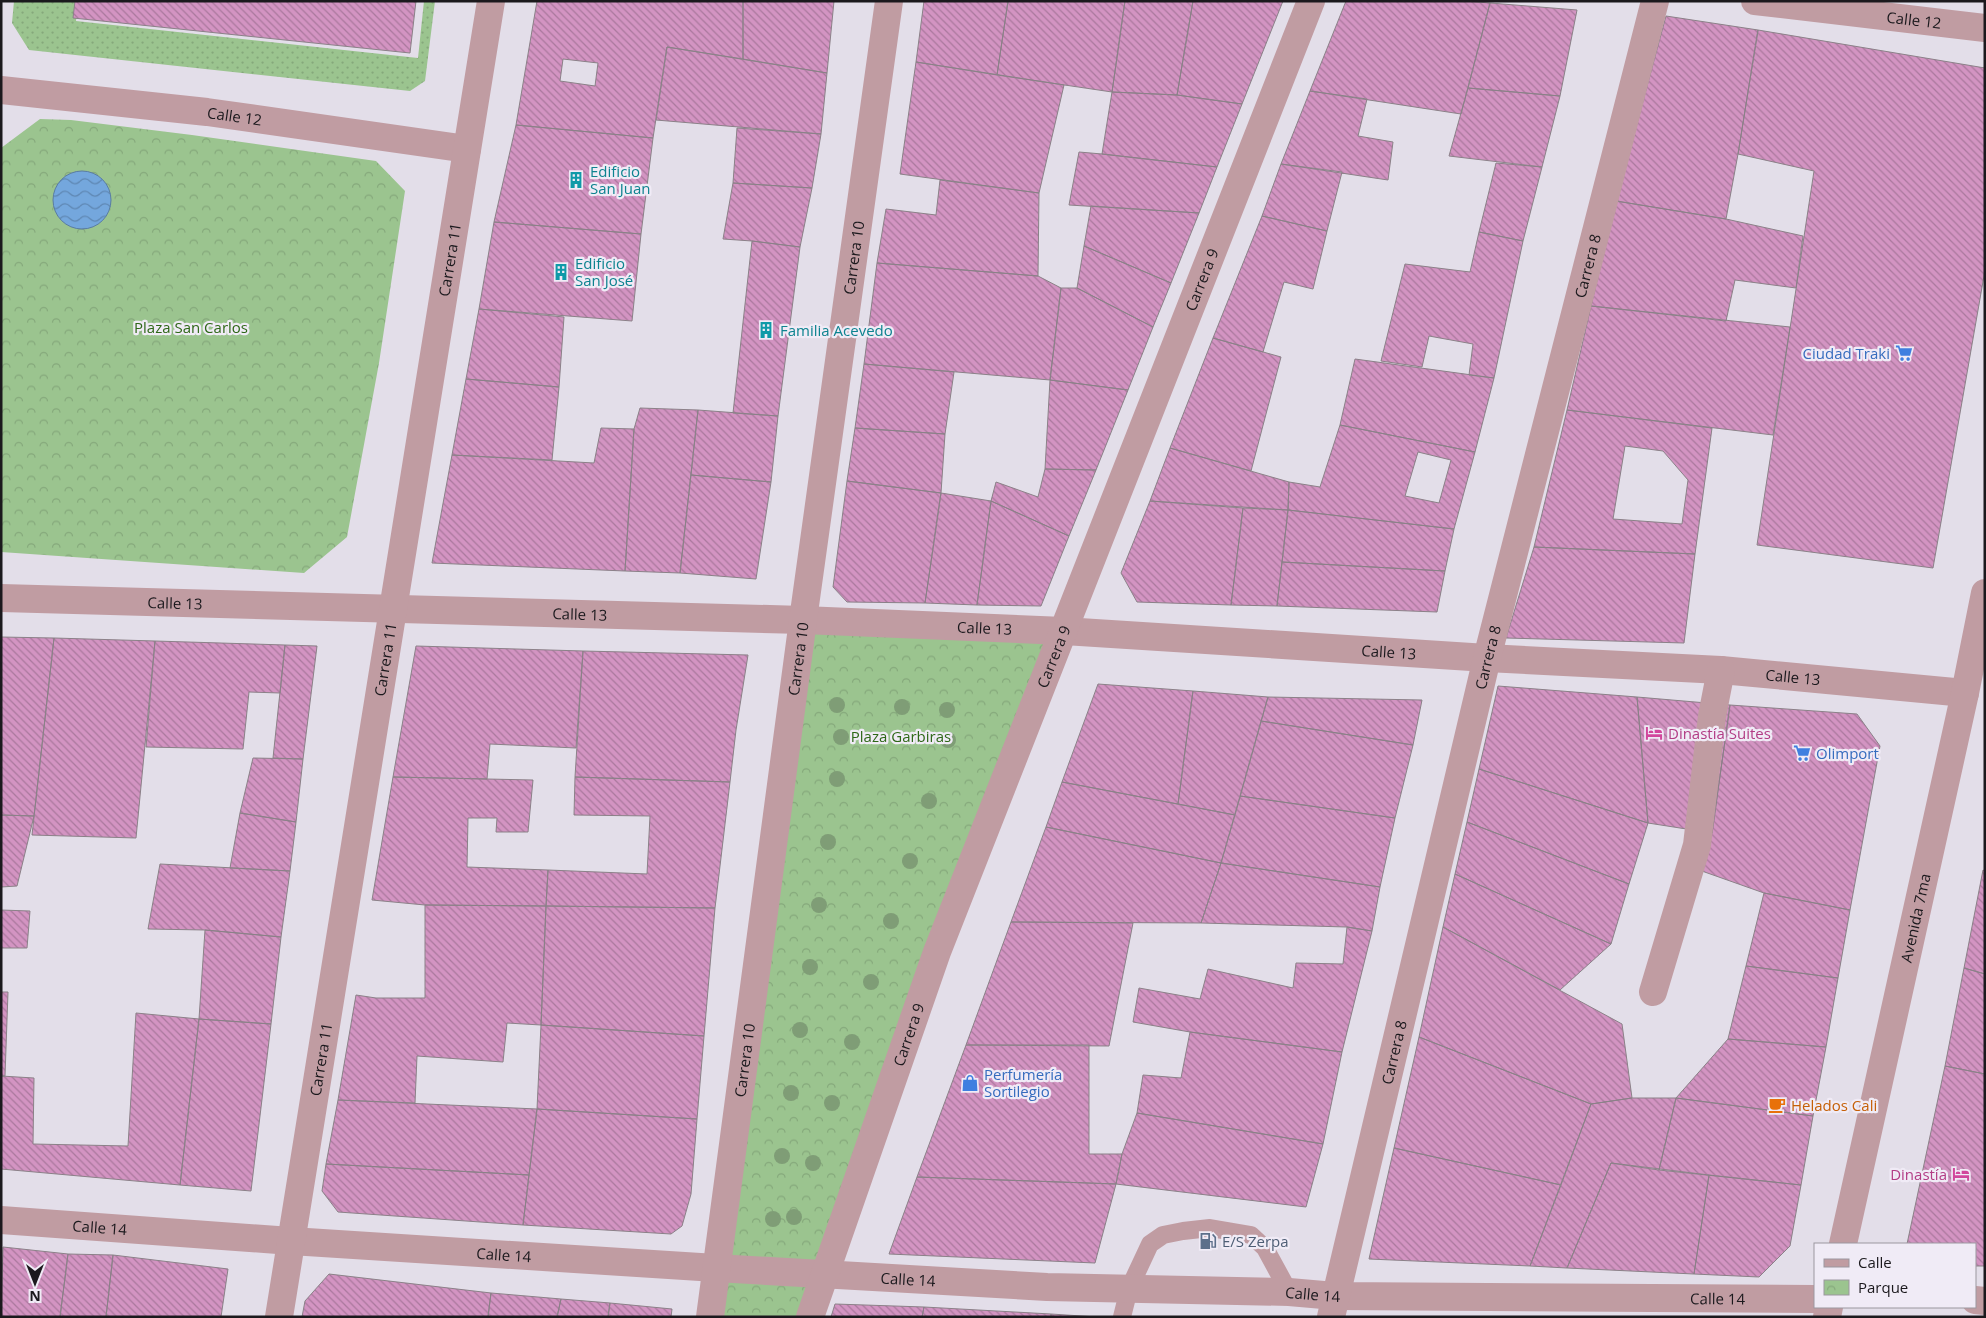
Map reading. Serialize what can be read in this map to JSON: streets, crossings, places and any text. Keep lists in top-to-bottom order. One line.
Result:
{"streets":{"street":["Calle 12","Carrera 10","Carrera 11","Carrera 8","Carrera 9","Calle 13","Avenida 7ma","Calle 14"]},"crossings":[["Calle 12","Carrera 11"],["Carrera 10","Calle 13"],["Carrera 10","Calle 14"],["Carrera 11","Calle 13"],["Carrera 11","Calle 14"],["Carrera 8","Calle 13"],["Carrera 8","Calle 14"],["Carrera 9","Calle 13"],["Carrera 9","Calle 14"],["Calle 13","Avenida 7ma"]],"parks":["Plaza San Carlos","Plaza Garbiras"],"places":{"building":["Edificio San Juan","Edificio San José","Familia Acevedo"],"supermarket":["Ciudad Traki","Olimport"],"hotel":["Dinastía Suites","Dinastía"],"shop":["Perfumería Sortilegio"],"cafe":["Helados Cali"],"fuel station":["E/S Zerpa"]},"legend":["Calle","Parque"],"north":"bottom"}
